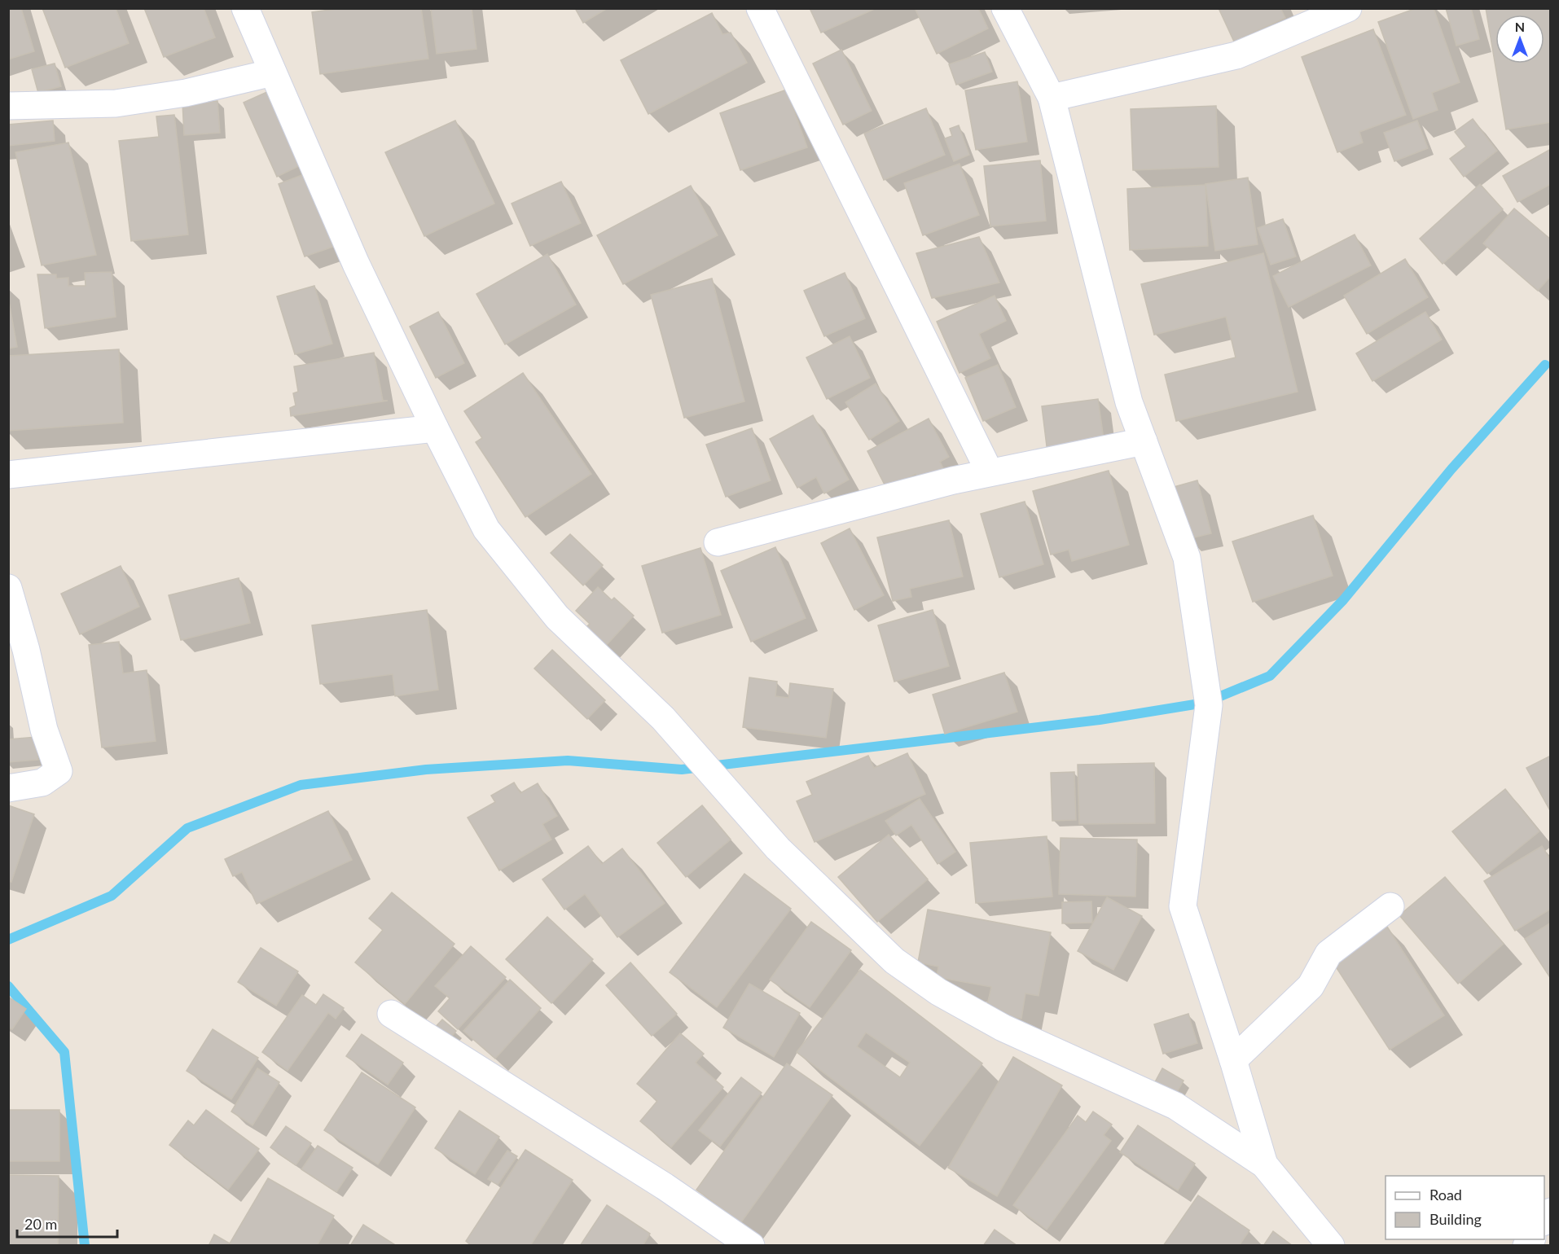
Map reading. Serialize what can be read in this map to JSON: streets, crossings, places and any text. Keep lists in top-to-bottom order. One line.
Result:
{"legend":["Road","Building"],"scale_bar":"20 m","north":"top"}
